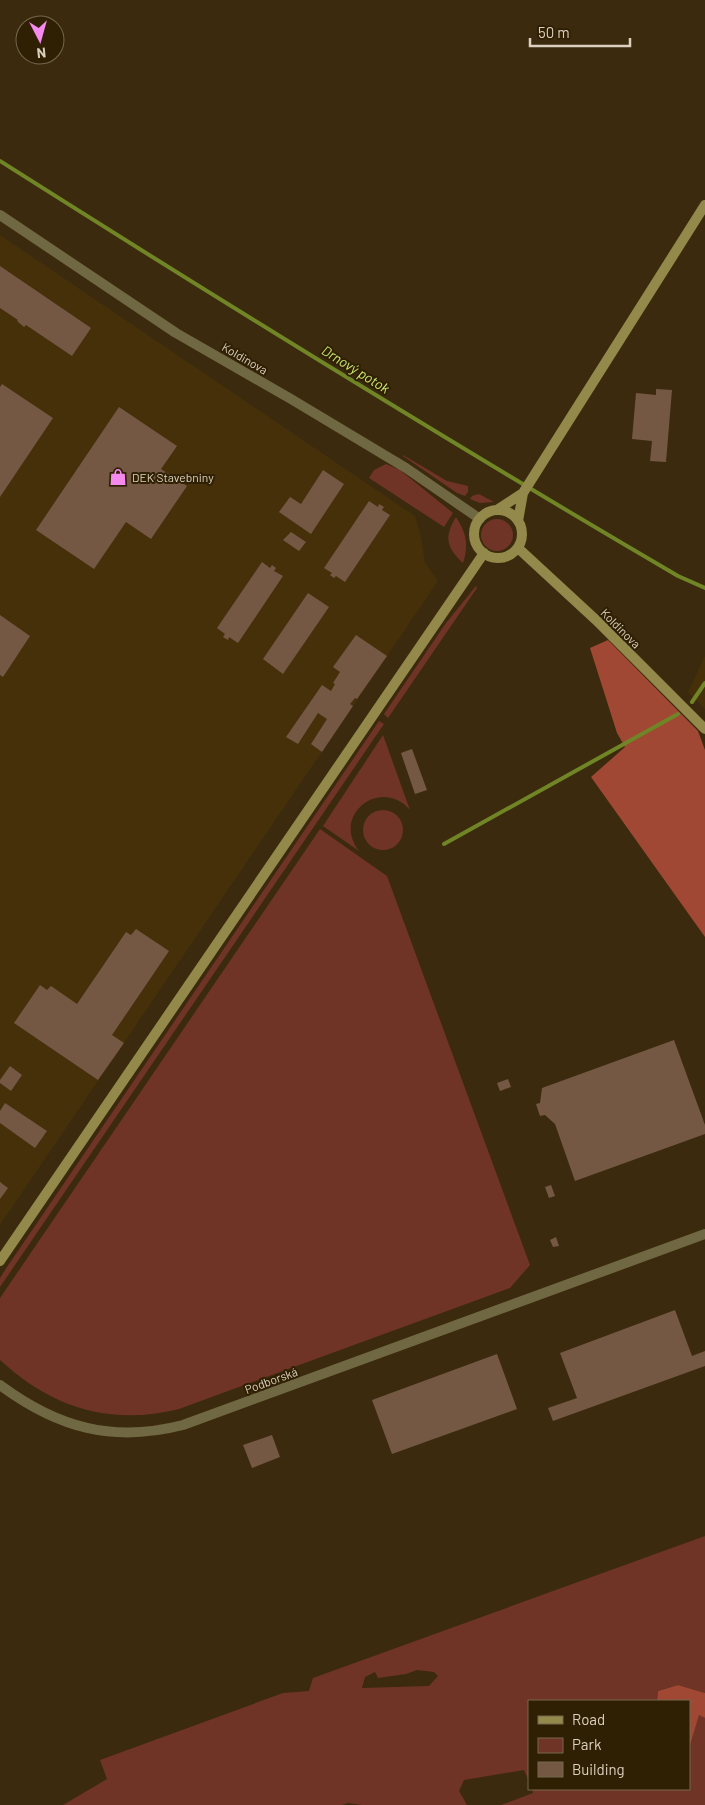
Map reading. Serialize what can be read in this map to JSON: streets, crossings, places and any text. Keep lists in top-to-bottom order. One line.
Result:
{"streets":{"main road":["Koldinova"],"street":["Podborská"]},"water":["Drnový potok"],"places":{"shop":["DEK Stavebniny"]},"legend":["Road","Park","Building"],"scale_bar":"50 m","north":"bottom"}
